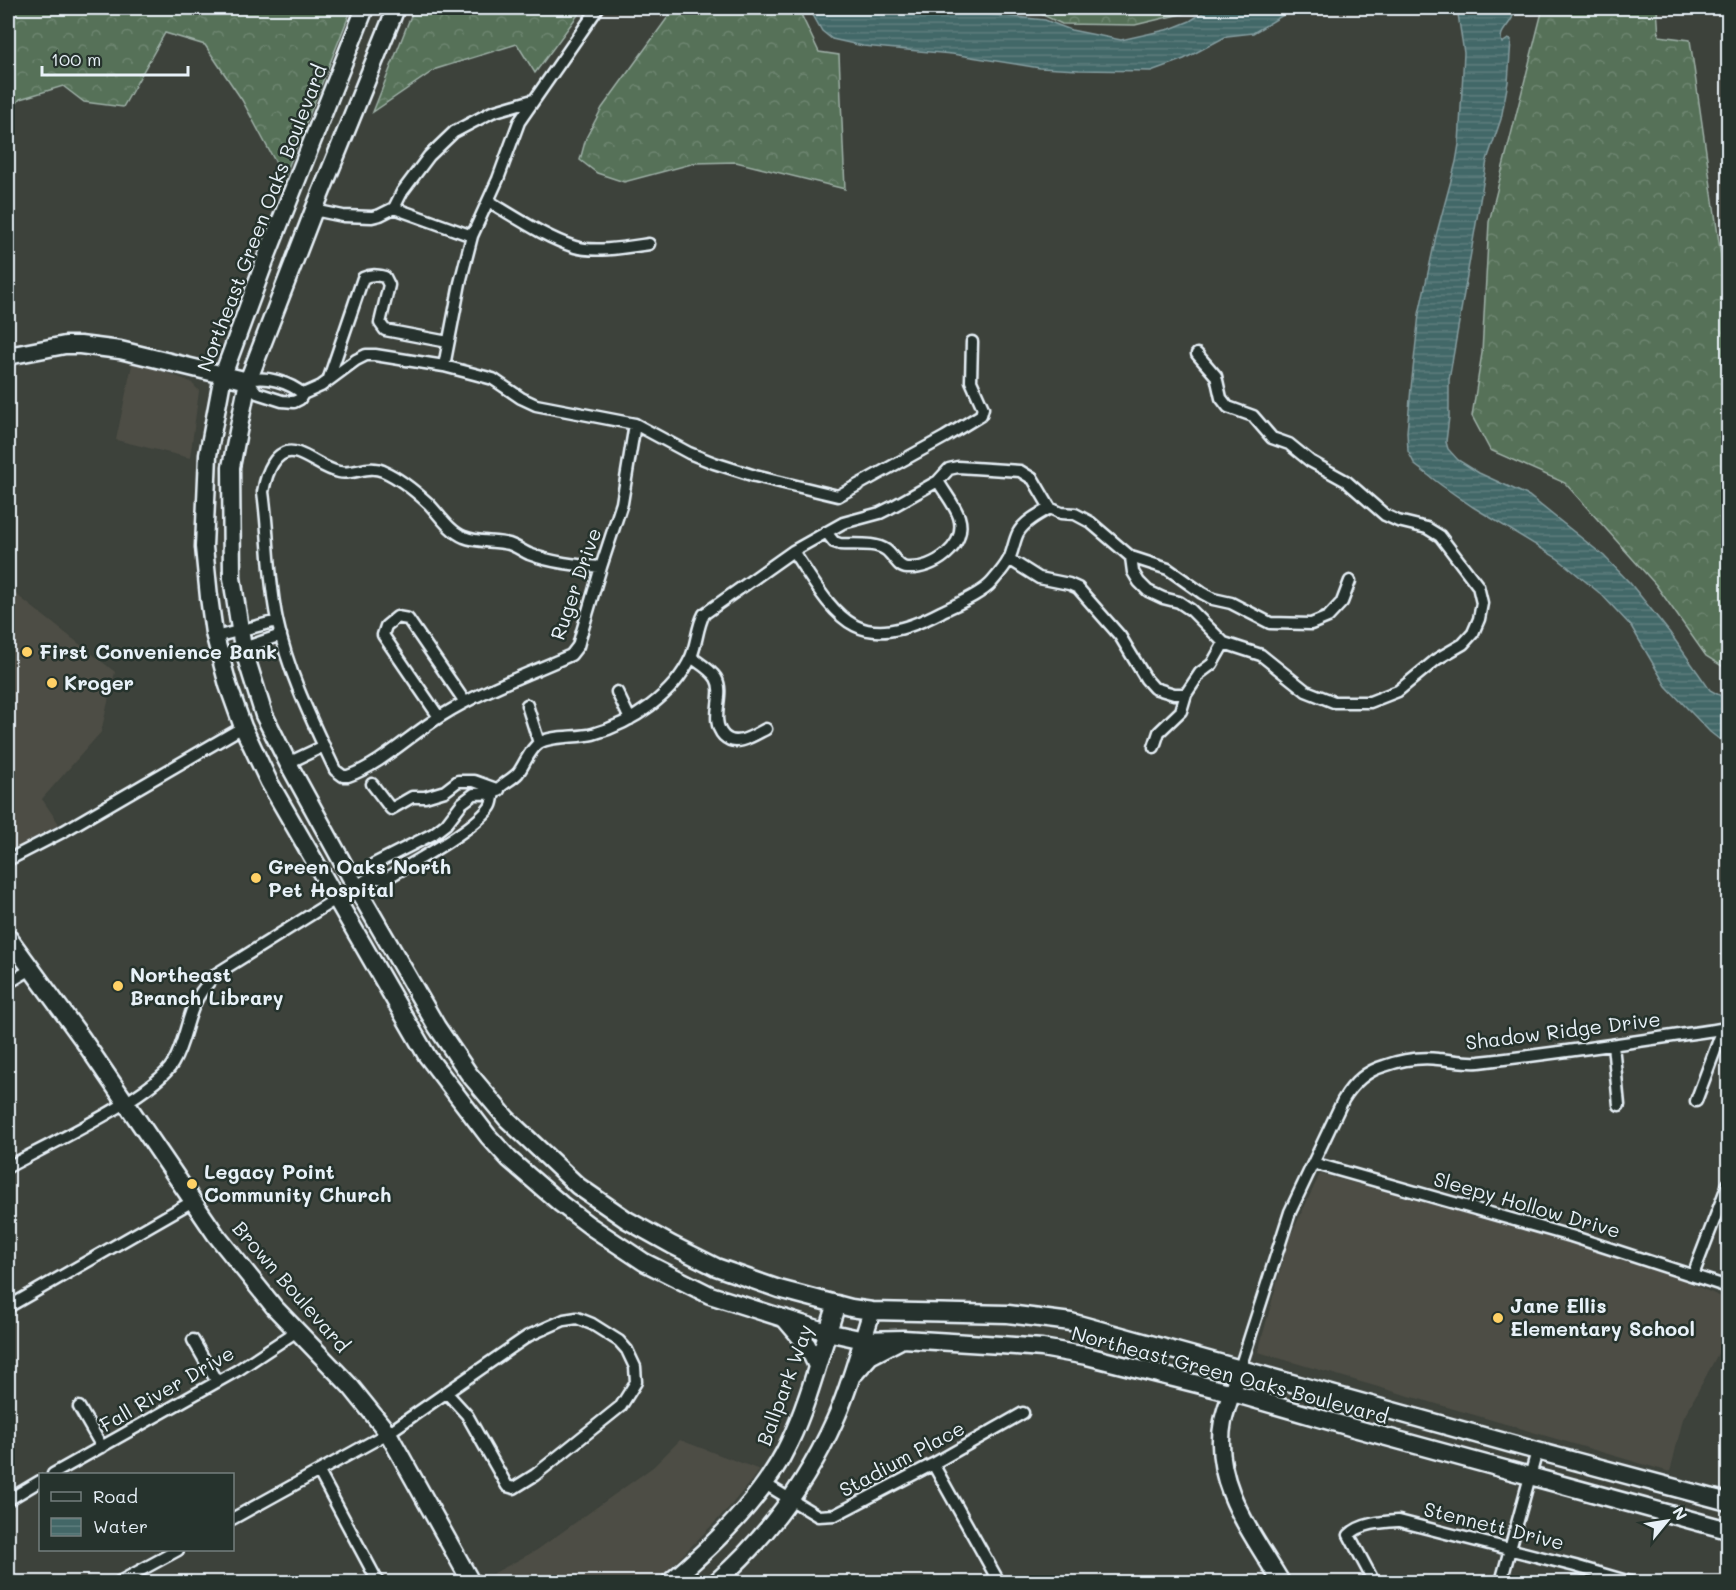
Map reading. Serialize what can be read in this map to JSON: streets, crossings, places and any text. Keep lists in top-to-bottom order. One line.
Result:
{"streets":{"main road":["Northeast Green Oaks Boulevard","Brown Boulevard","Ballpark Way"],"street":["Ruger Drive","Shadow Ridge Drive","Sleepy Hollow Drive","Fall River Drive","Stadium Place","Stennett Drive"]},"crossings":[["Northeast Green Oaks Boulevard","Shadow Ridge Drive"],["Northeast Green Oaks Boulevard","Ballpark Way"],["Shadow Ridge Drive","Sleepy Hollow Drive"],["Brown Boulevard","Fall River Drive"],["Ballpark Way","Stadium Place"]],"places":["First Convenience Bank","Kroger","Green Oaks North Pet Hospital","Northeast Branch Library","Legacy Point Community Church","Jane Ellis Elementary School"],"legend":["Road","Water"],"scale_bar":"100 m","north":"top right"}
